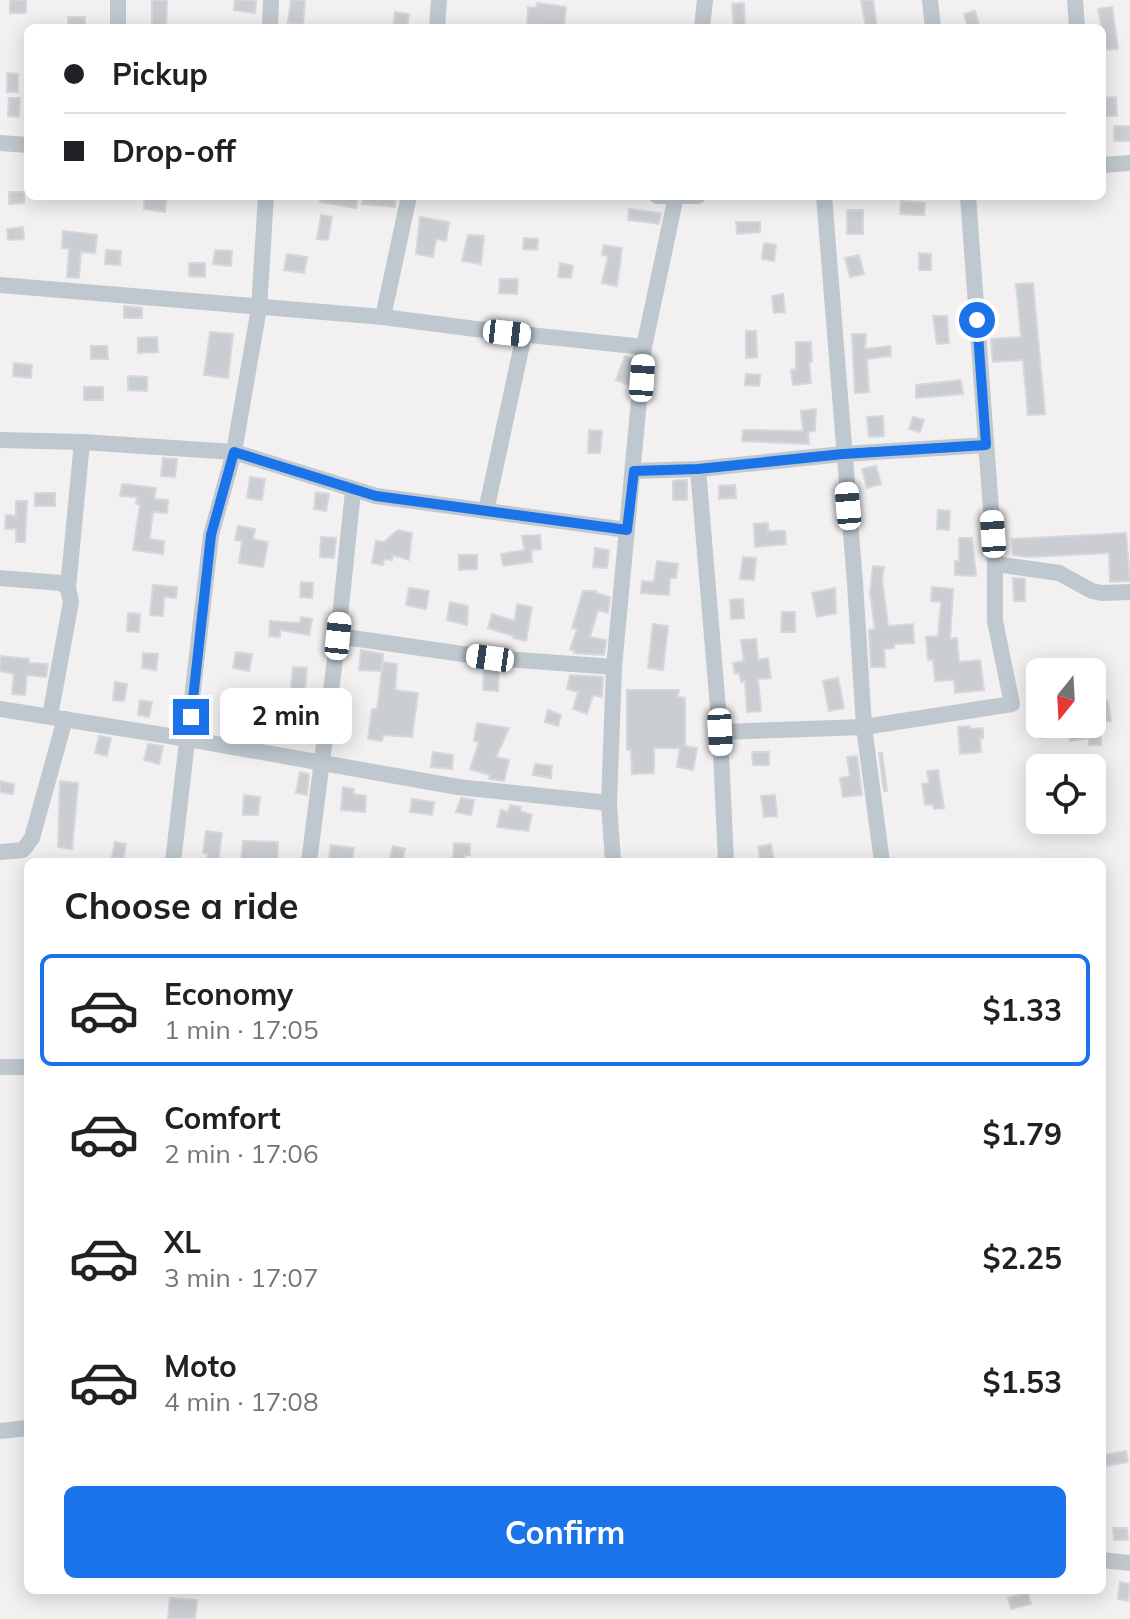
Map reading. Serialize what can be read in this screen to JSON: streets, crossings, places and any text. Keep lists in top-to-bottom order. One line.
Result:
{"north":"bottom","page":{"banner":["Pickup","Drop-off"],"bubble":"2 min","heading":"Choose a ride","list":[{"name":"Economy","note":"1 min · 17:05","value":"$1.33"},{"name":"Comfort","note":"2 min · 17:06","value":"$1.79"},{"name":"XL","note":"3 min · 17:07","value":"$2.25"},{"name":"Moto","note":"4 min · 17:08","value":"$1.53"}],"buttons":"Confirm"}}
